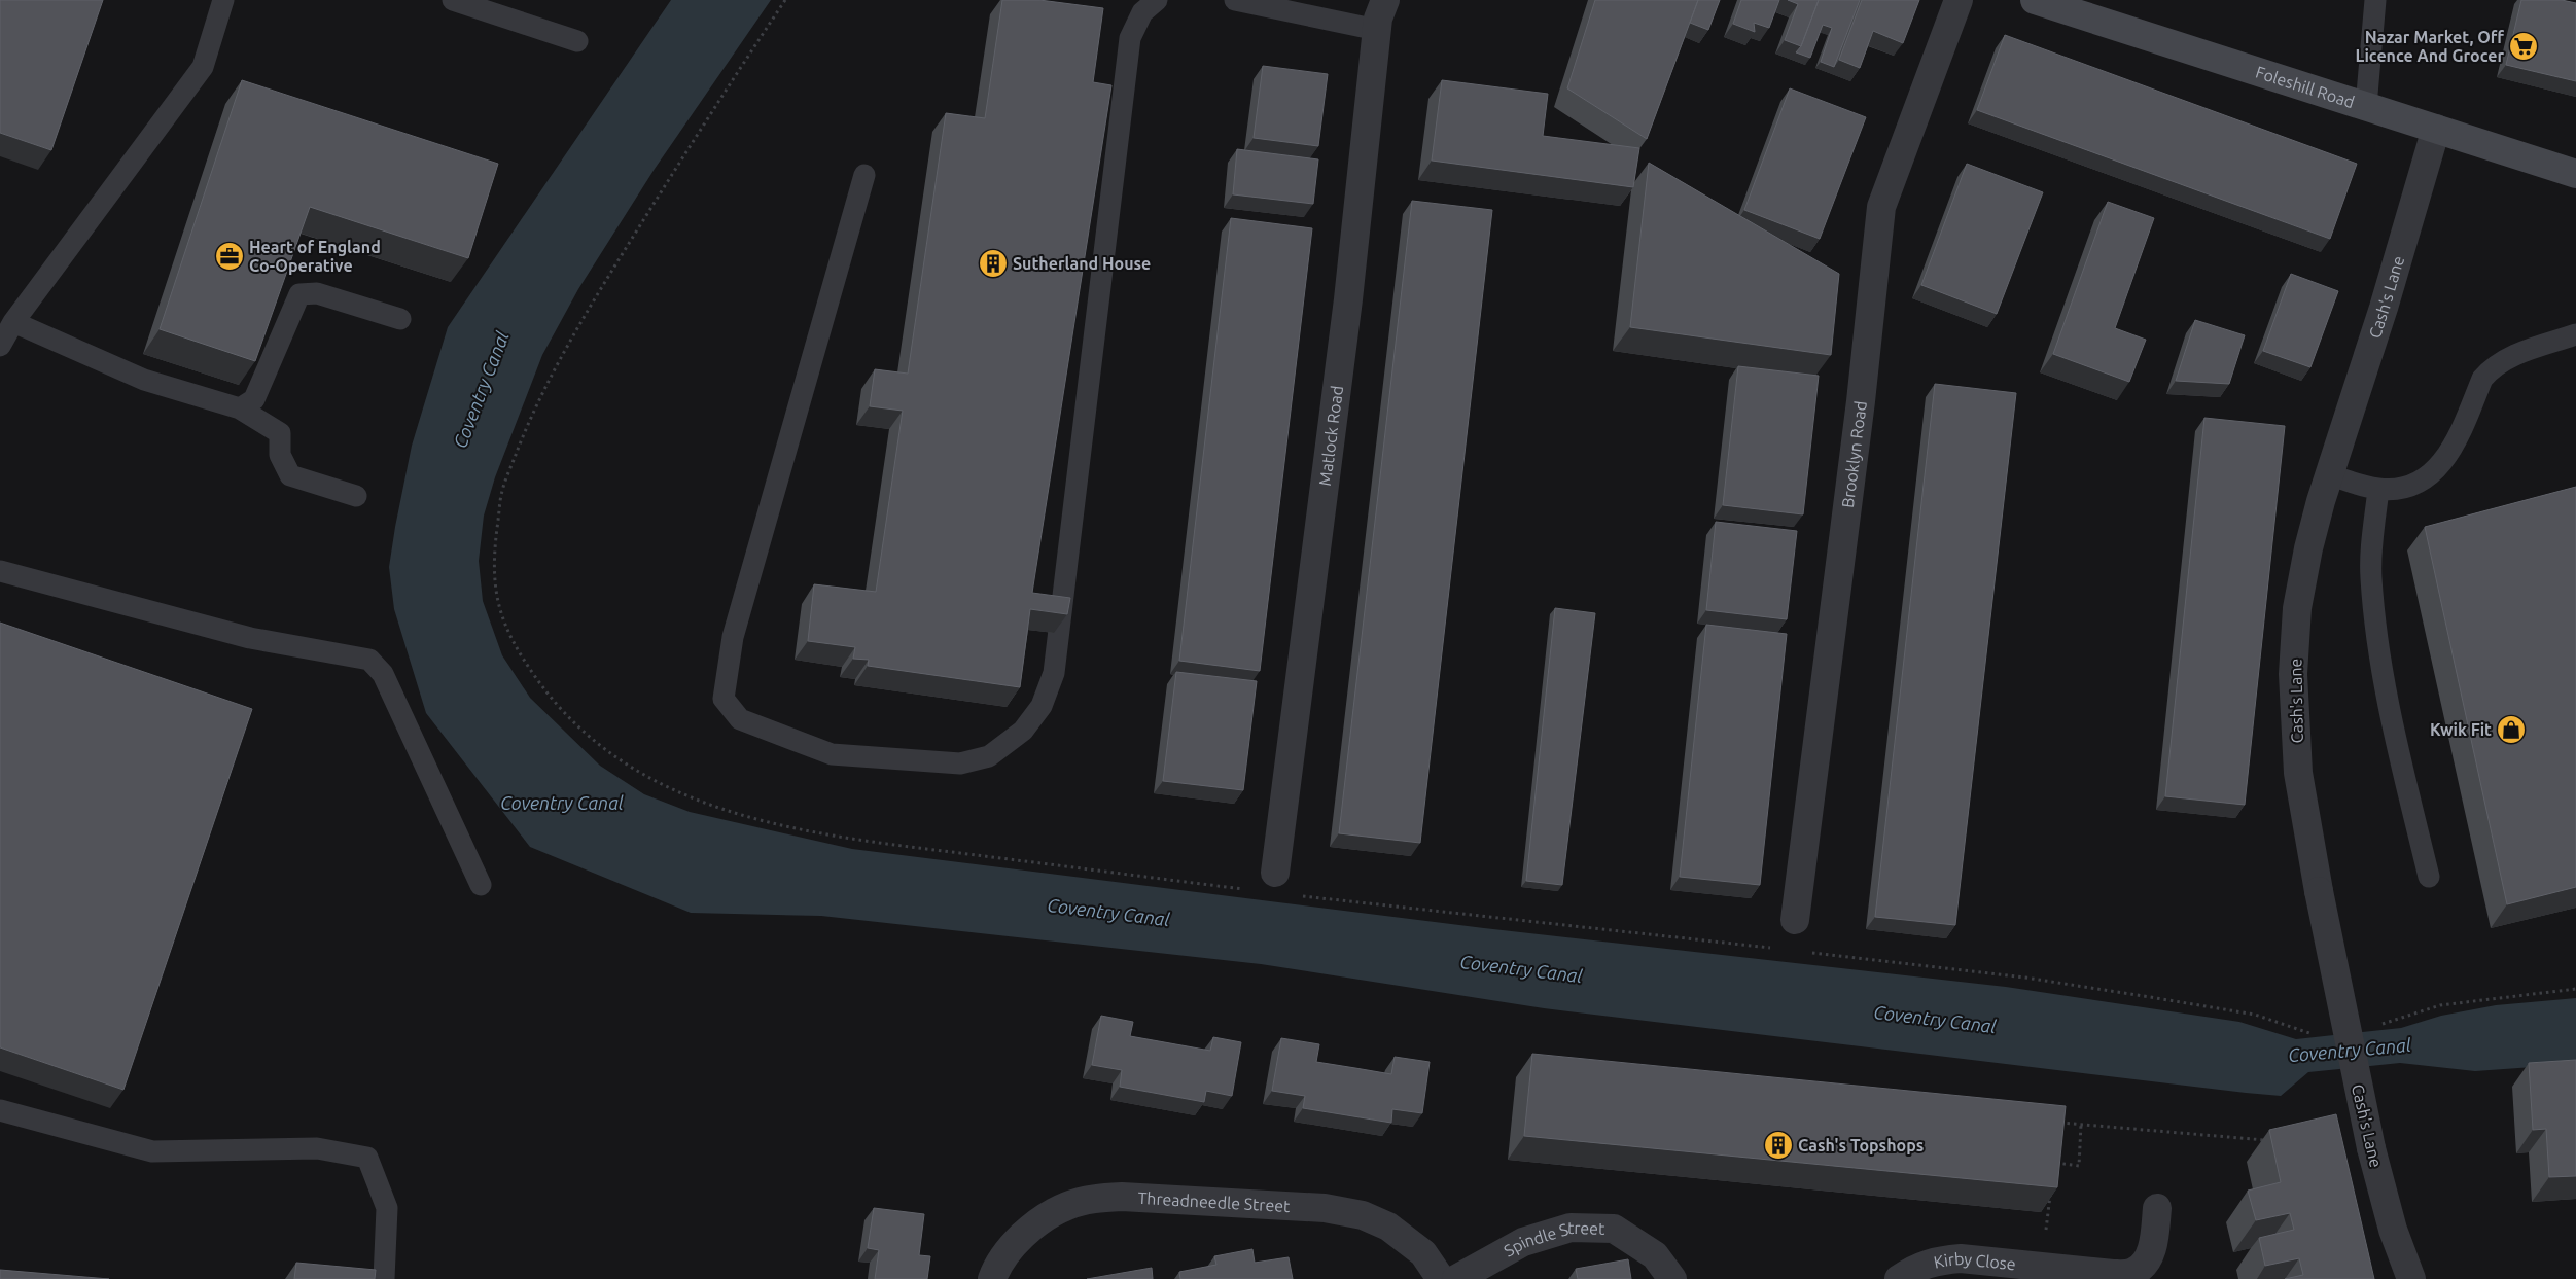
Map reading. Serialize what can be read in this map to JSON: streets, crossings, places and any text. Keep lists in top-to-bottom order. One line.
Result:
{"streets":{"main road":["Foleshill Road"],"street":["Cash's Lane","Matlock Road","Brooklyn Road","Threadneedle Street","Spindle Street","Kirby Close"]},"crossings":[["Foleshill Road","Cash's Lane"]],"water":["Coventry Canal"],"places":{"supermarket":["Nazar Market, Off Licence And Grocer"],"office":["Heart of England Co-Operative"],"building":["Sutherland House","Cash's Topshops"],"shop":["Kwik Fit"]}}
